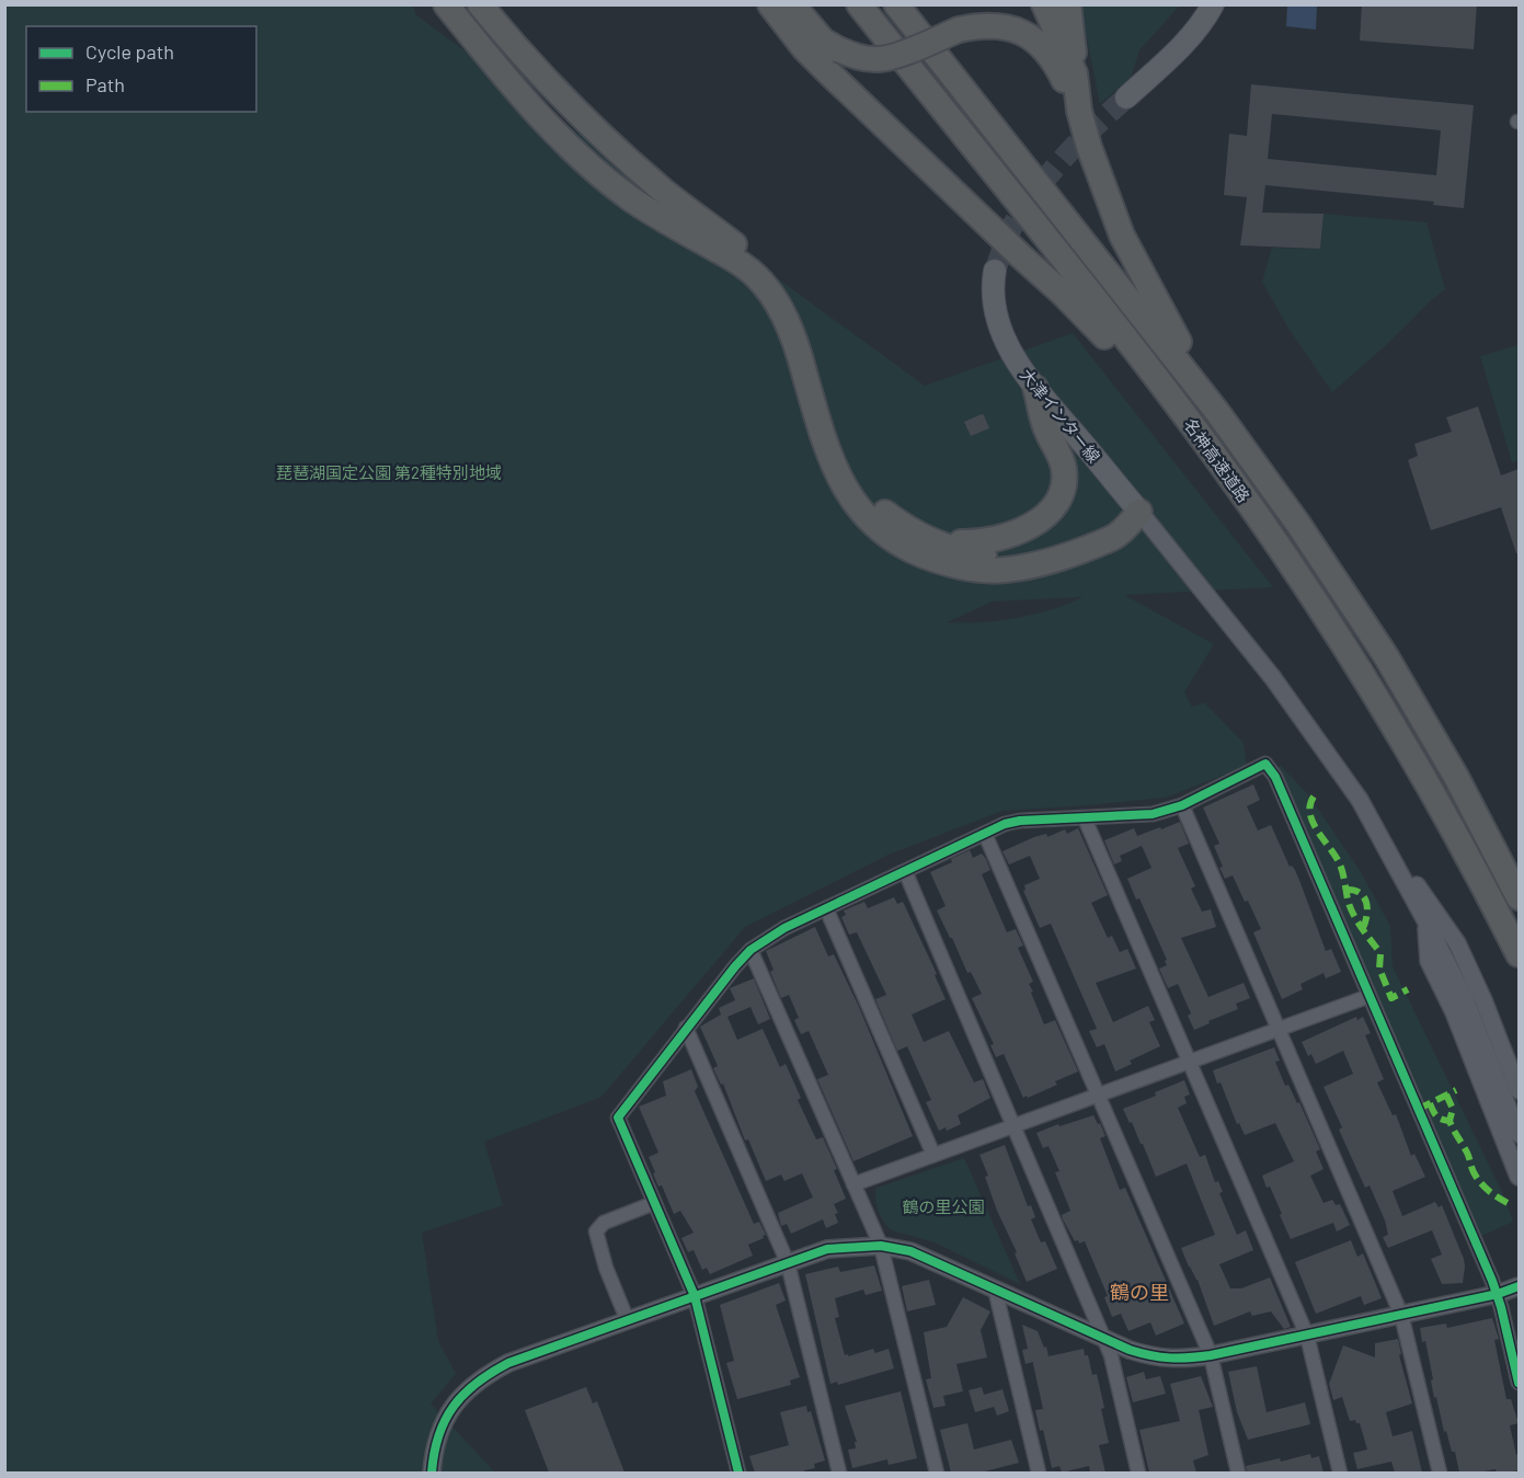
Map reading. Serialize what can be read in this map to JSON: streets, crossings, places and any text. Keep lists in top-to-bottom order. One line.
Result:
{"streets":{"highway":["名神高速道路"],"main road":["大津インター線"]},"districts":["鶴の里"],"parks":["琵琶湖国定公園 第2種特別地域","鶴の里公園"],"legend":["Cycle path","Path"]}
